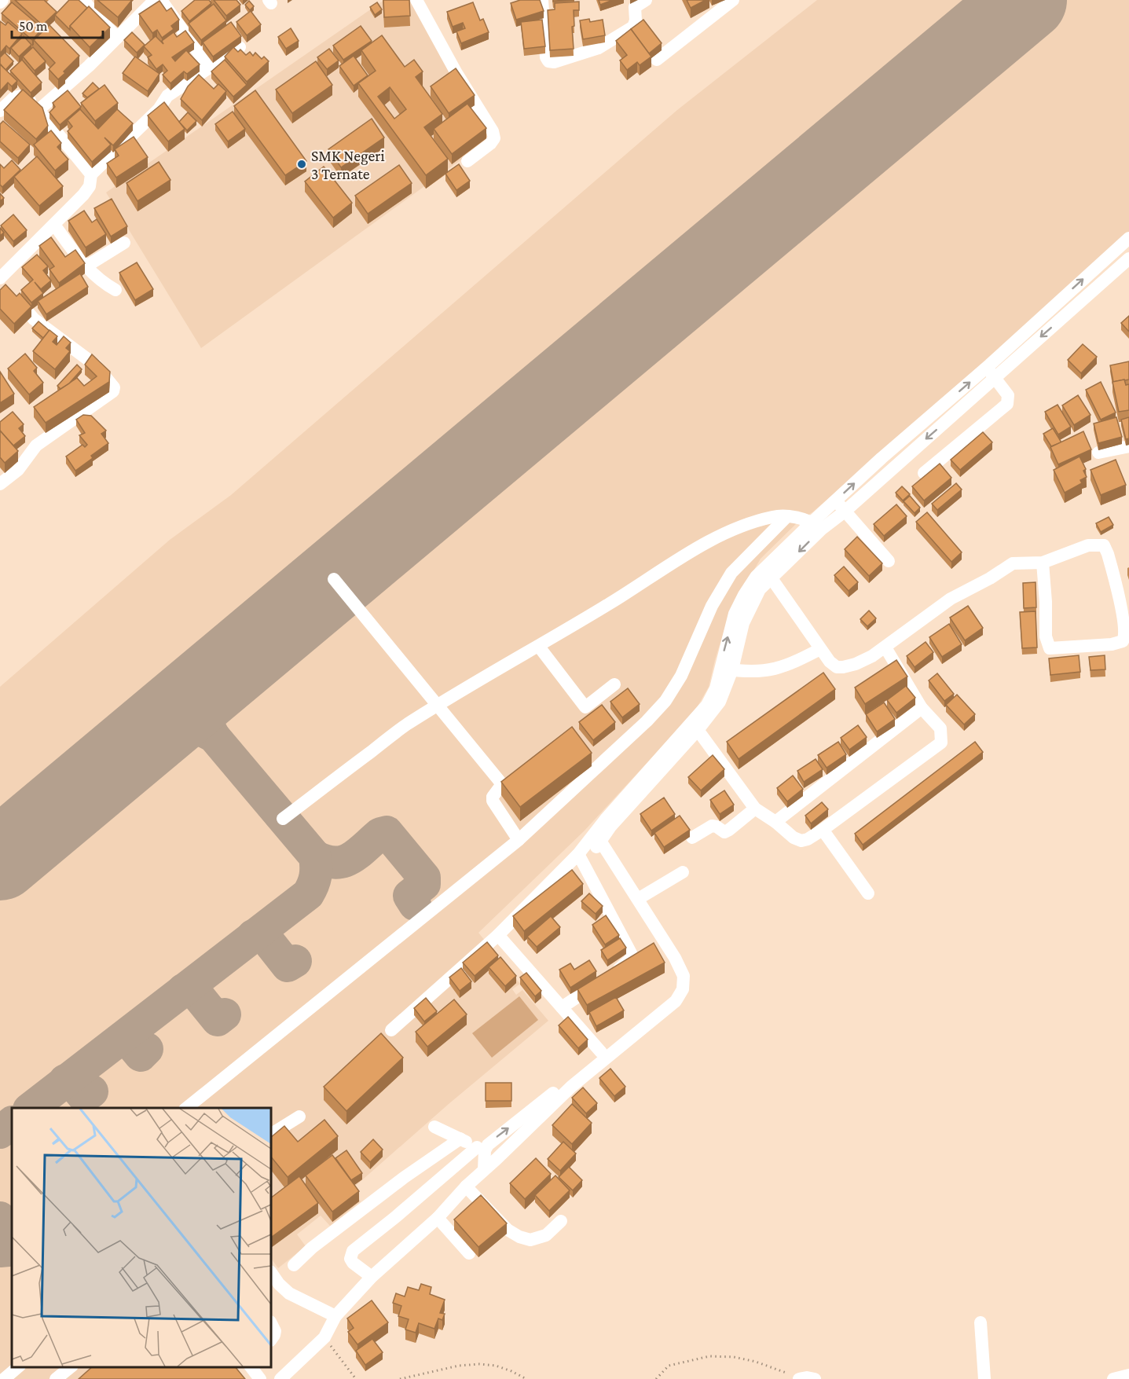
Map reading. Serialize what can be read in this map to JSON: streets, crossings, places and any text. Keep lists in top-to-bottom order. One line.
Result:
{"places":["SMK Negeri 3 Ternate"],"scale_bar":"50 m"}
